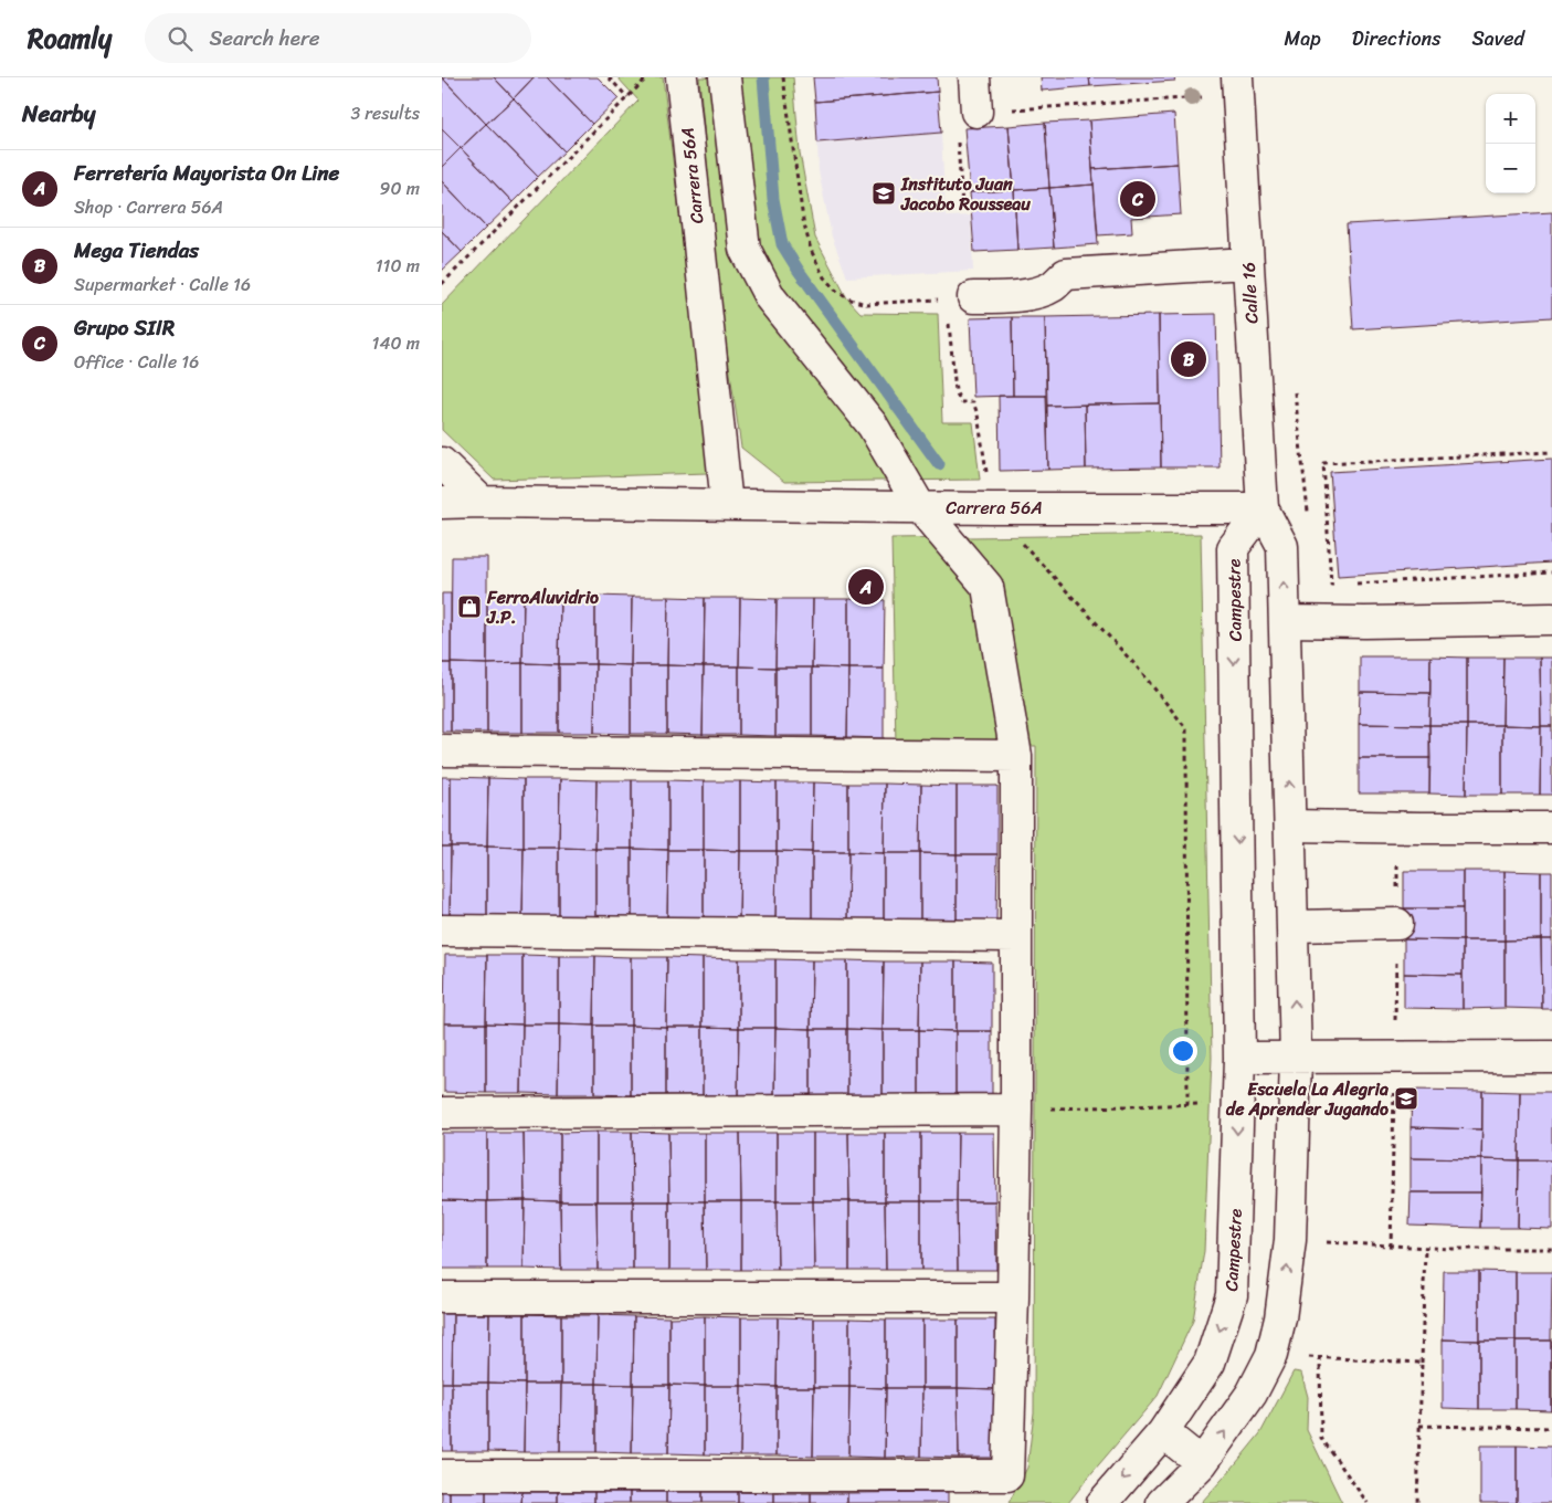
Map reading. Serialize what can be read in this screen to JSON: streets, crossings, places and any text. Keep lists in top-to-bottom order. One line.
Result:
{"streets":{"street":["Carrera 56A","Calle 16","Campestre"]},"crossings":[["Carrera 56A","Calle 16"],["Carrera 56A","Campestre"],["Calle 16","Campestre"]],"places":{"school or university":["Instituto Juan Jacobo Rousseau","Escuela La Alegria de Aprender Jugando"],"shop":["FerroAluvidrio J.P."]},"page":{"header":"Roamly","search":"Search here","nav":["Map","Directions","Saved"],"heading":["Nearby","3 results"],"map_buttons":["+","−"],"list":[{"mark":"A","name":"Ferretería Mayorista On Line","note":"Shop · Carrera 56A","value":"90 m"},{"mark":"B","name":"Mega Tiendas","note":"Supermarket · Calle 16","value":"110 m"},{"mark":"C","name":"Grupo SIIR","note":"Office · Calle 16","value":"140 m"}],"pins":["C","B","A"]}}
